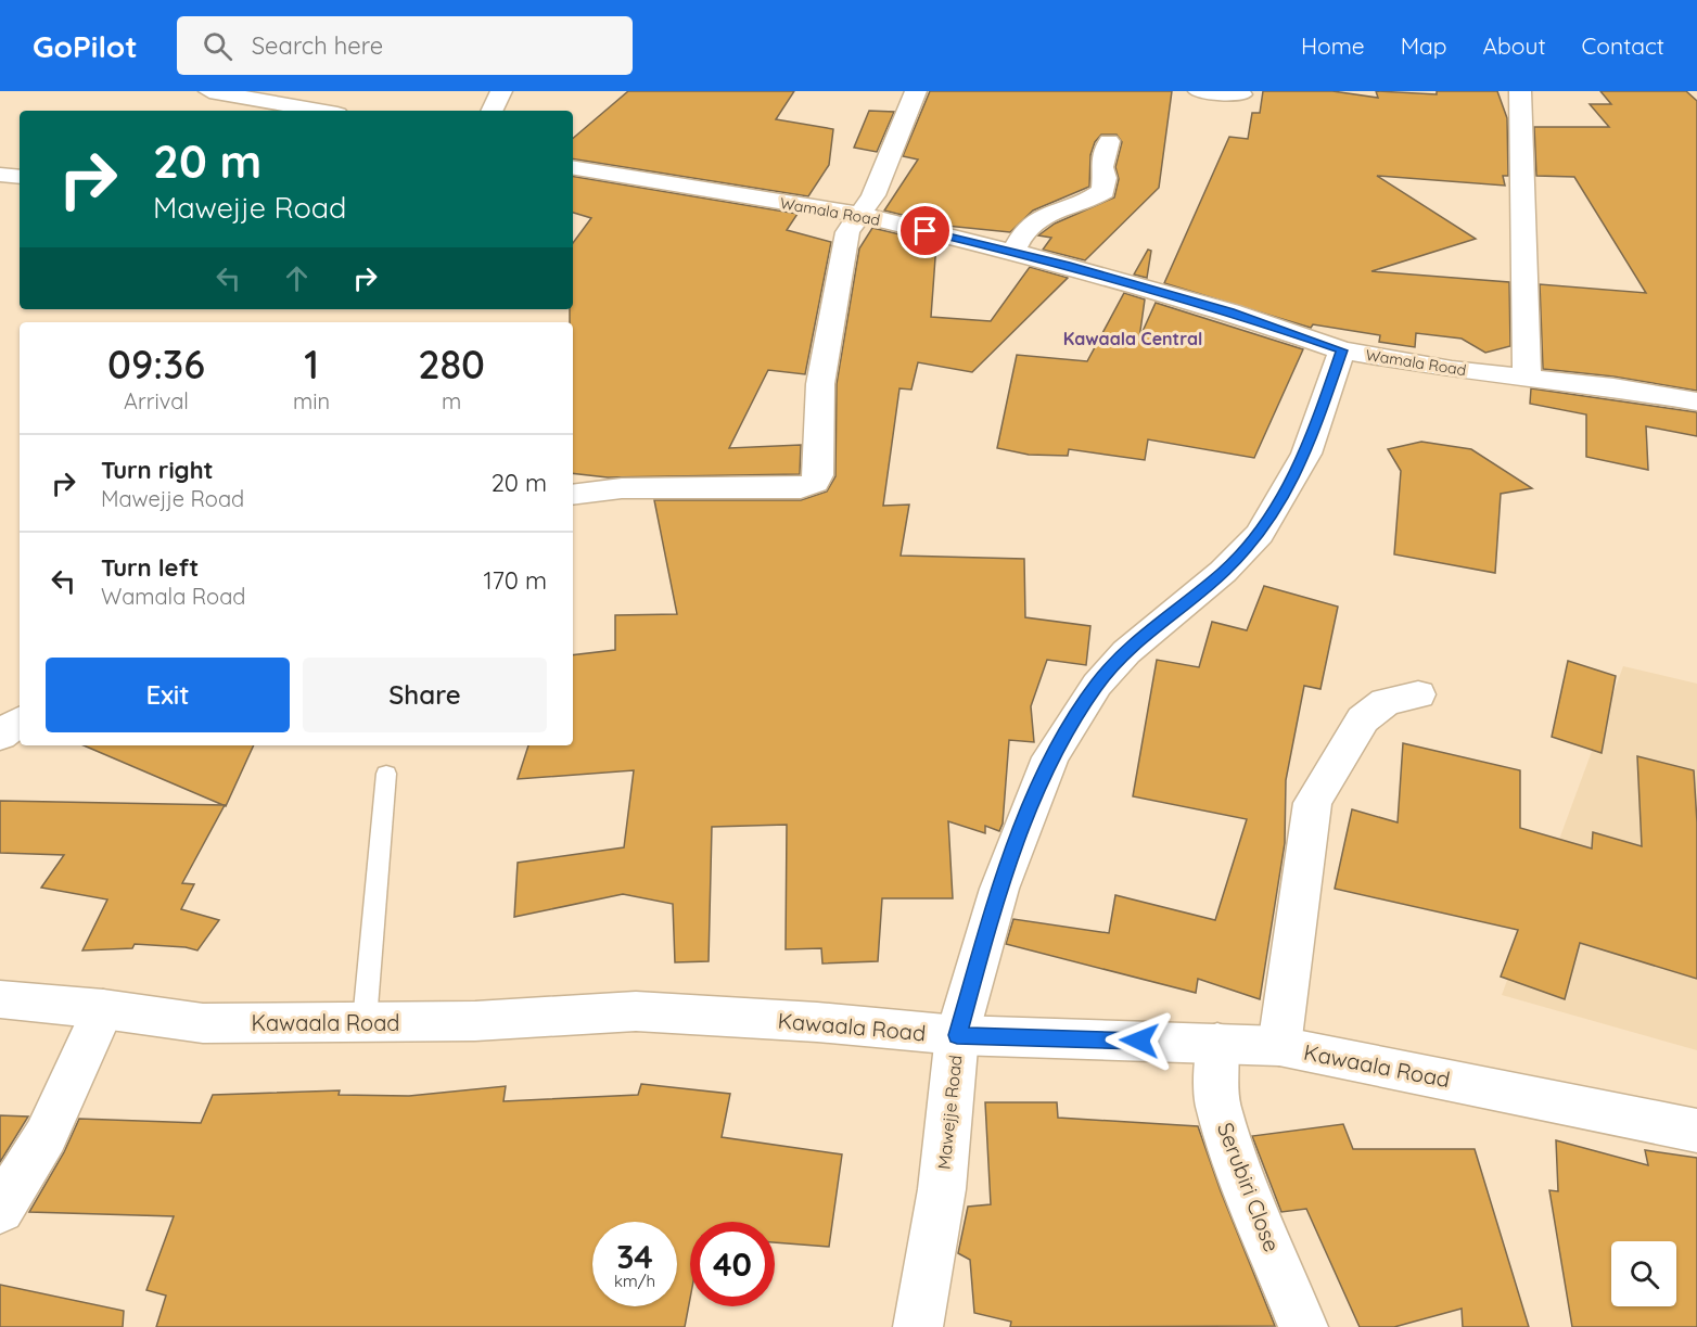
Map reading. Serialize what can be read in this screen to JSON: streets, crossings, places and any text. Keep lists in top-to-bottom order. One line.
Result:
{"streets":{"street":["Wamala Road","Kawaala Road","Mawejje Road","Serubiri Close"]},"crossings":[["Wamala Road","Mawejje Road"],["Kawaala Road","Mawejje Road"],["Kawaala Road","Serubiri Close"]],"districts":["Kawaala Central"],"page":{"header":"GoPilot","search":"Search here","nav":["Home","Map","About","Contact"],"turn":["20 m","Mawejje Road"],"eta":["09:36","Arrival","1","min","280","m"],"list":[{"name":"Turn right","note":"Mawejje Road","value":"20 m"},{"name":"Turn left","note":"Wamala Road","value":"170 m"}],"buttons":["Exit","Share"],"speed":"34 km/h","limit":"40"}}
